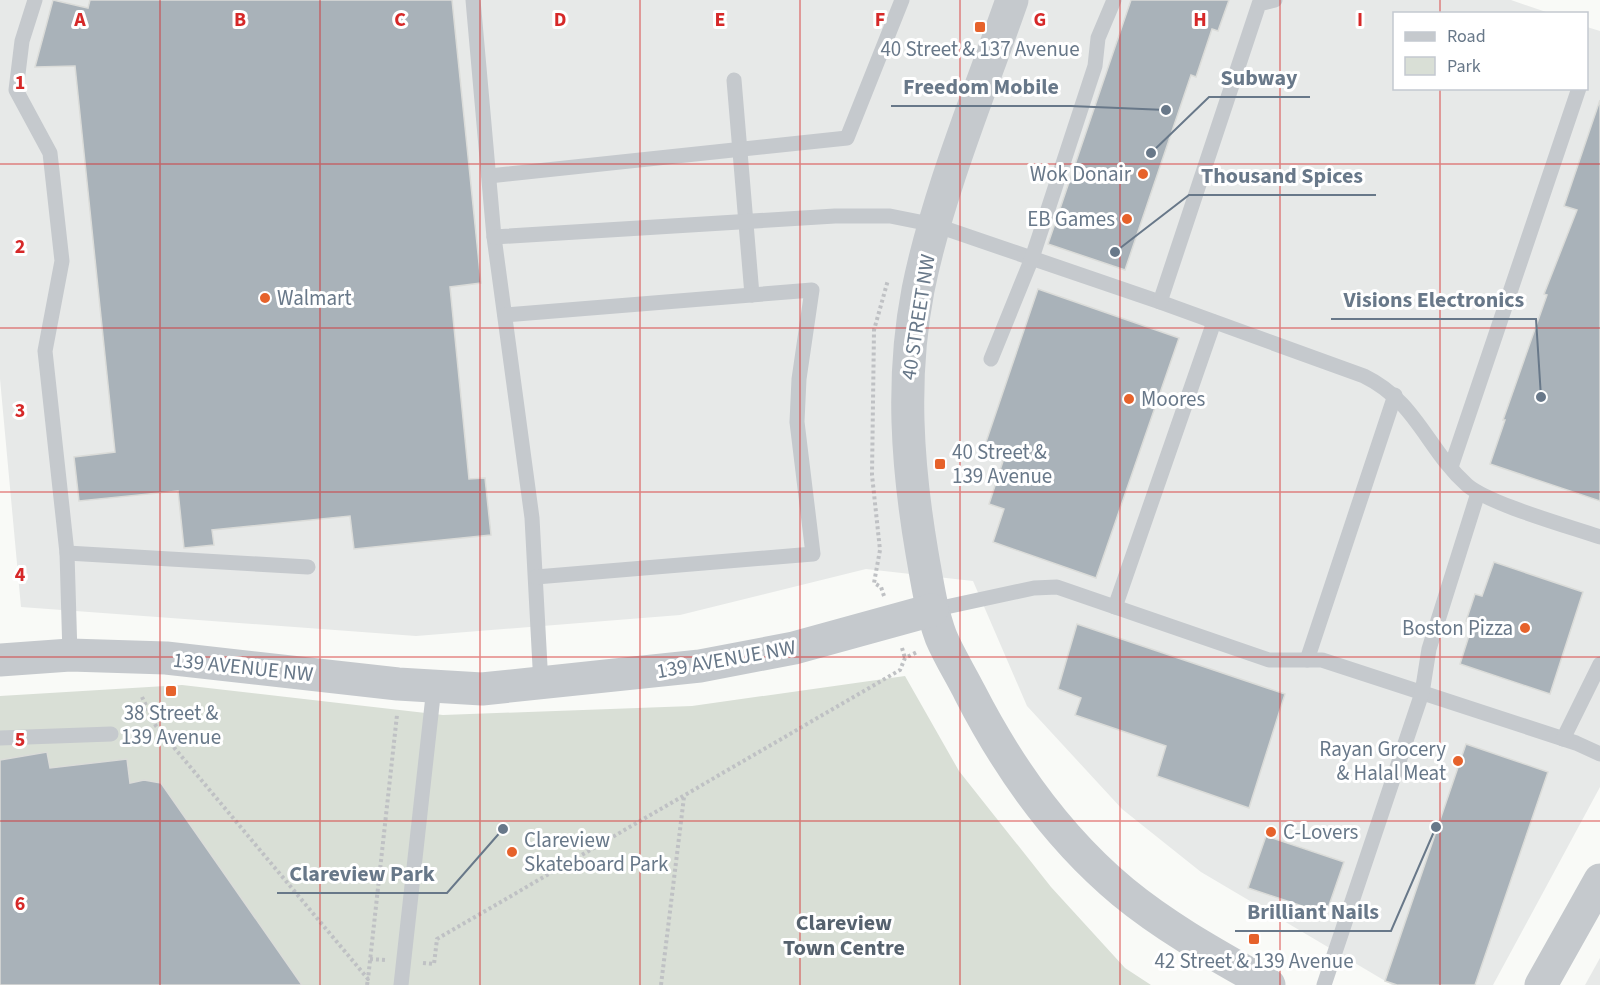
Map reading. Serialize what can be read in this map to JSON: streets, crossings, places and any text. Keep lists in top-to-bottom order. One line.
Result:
{"streets":{"street":["40 STREET NW","139 AVENUE NW"]},"crossings":[["40 STREET NW","139 AVENUE NW"]],"districts":["Clareview Town Centre"],"places":{"transit":["40 Street & 137 Avenue","40 Street & 139 Avenue","38 Street & 139 Avenue","42 Street & 139 Avenue"],"other":["Freedom Mobile","Subway","Wok Donair","EB Games","Thousand Spices","Walmart","Visions Electronics","Moores","Boston Pizza","Rayan Grocery & Halal Meat","Brilliant Nails","Clareview Park","C-Lovers","Clareview Skateboard Park"]},"legend":["Road","Park"],"grid":{"columns":["A","B","C","D","E","F","G","H","I"],"rows":["1","2","3","4","5","6"]}}
